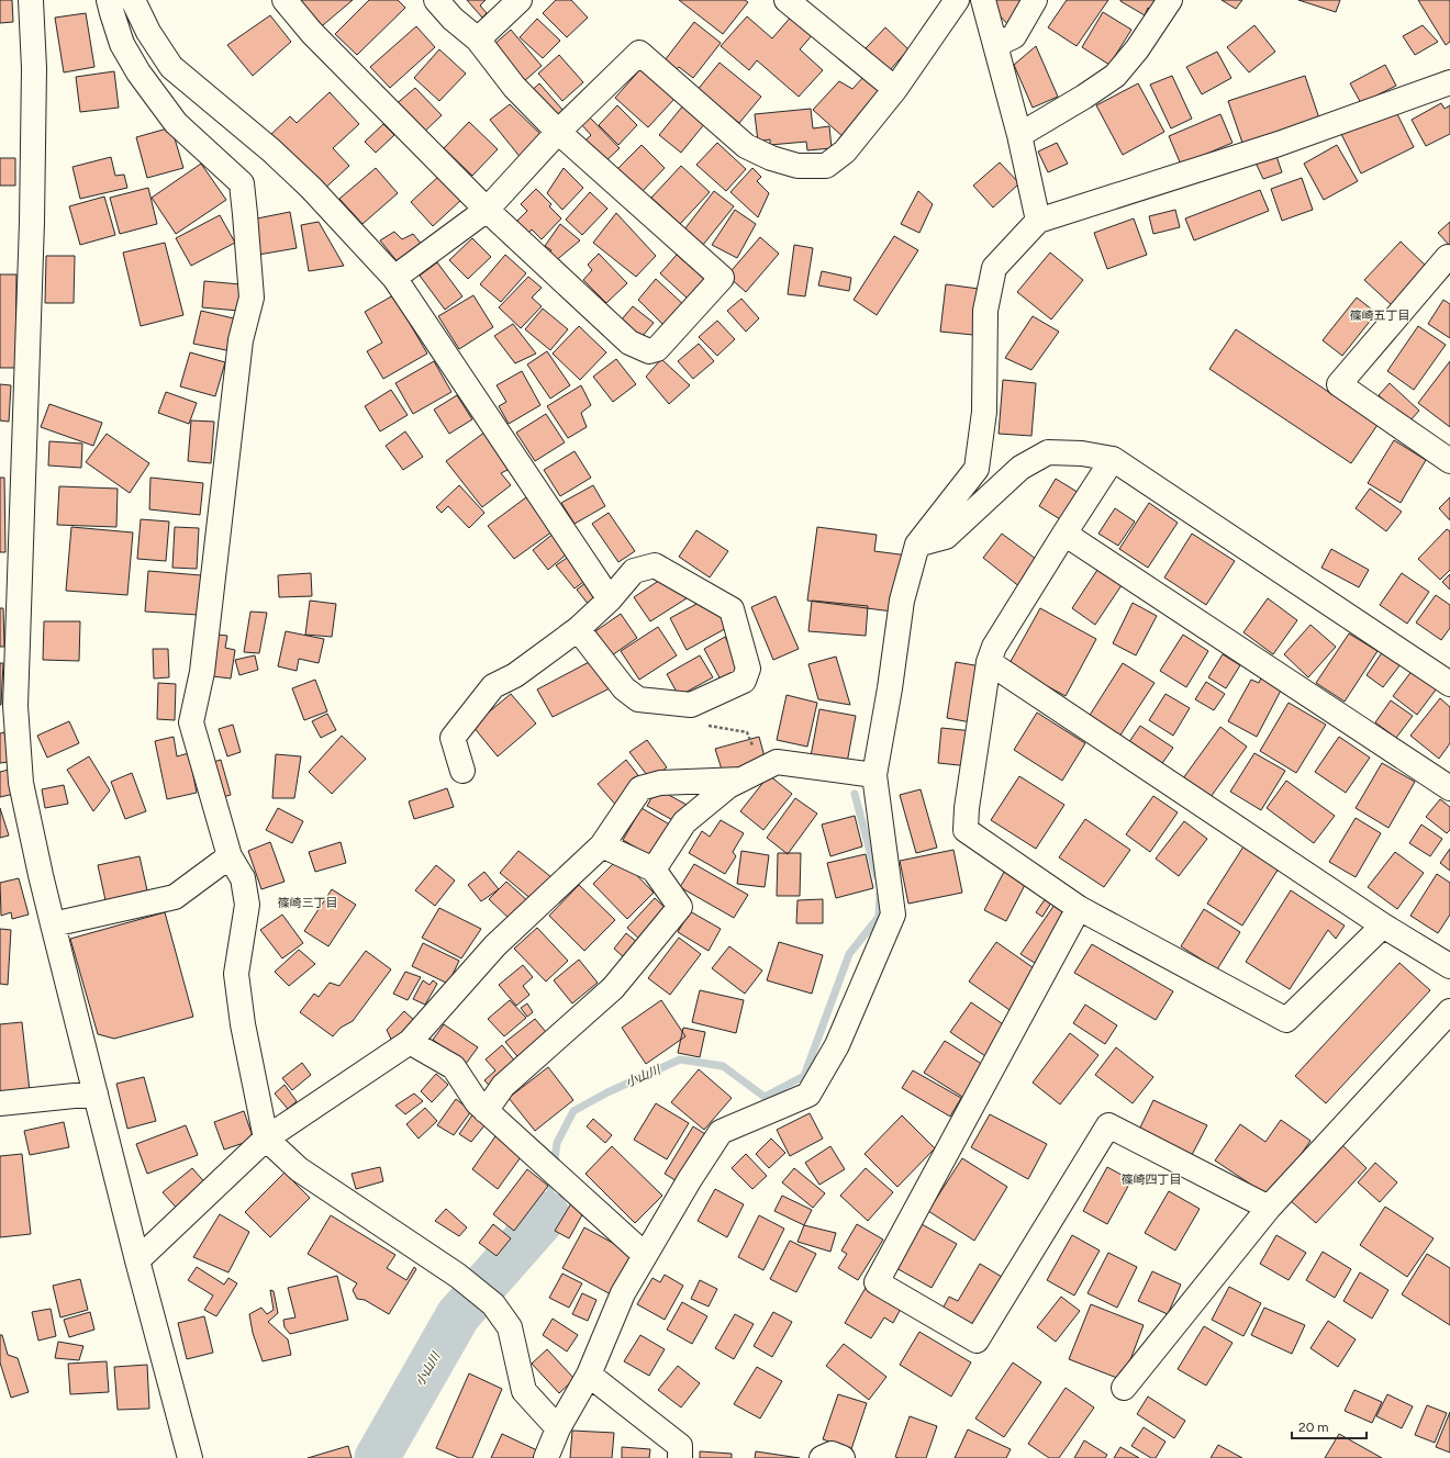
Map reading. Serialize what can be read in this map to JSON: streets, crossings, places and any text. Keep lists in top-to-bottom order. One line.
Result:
{"districts":["篠崎五丁目","篠崎三丁目","篠崎四丁目"],"water":["小山川"],"scale_bar":"20 m"}
